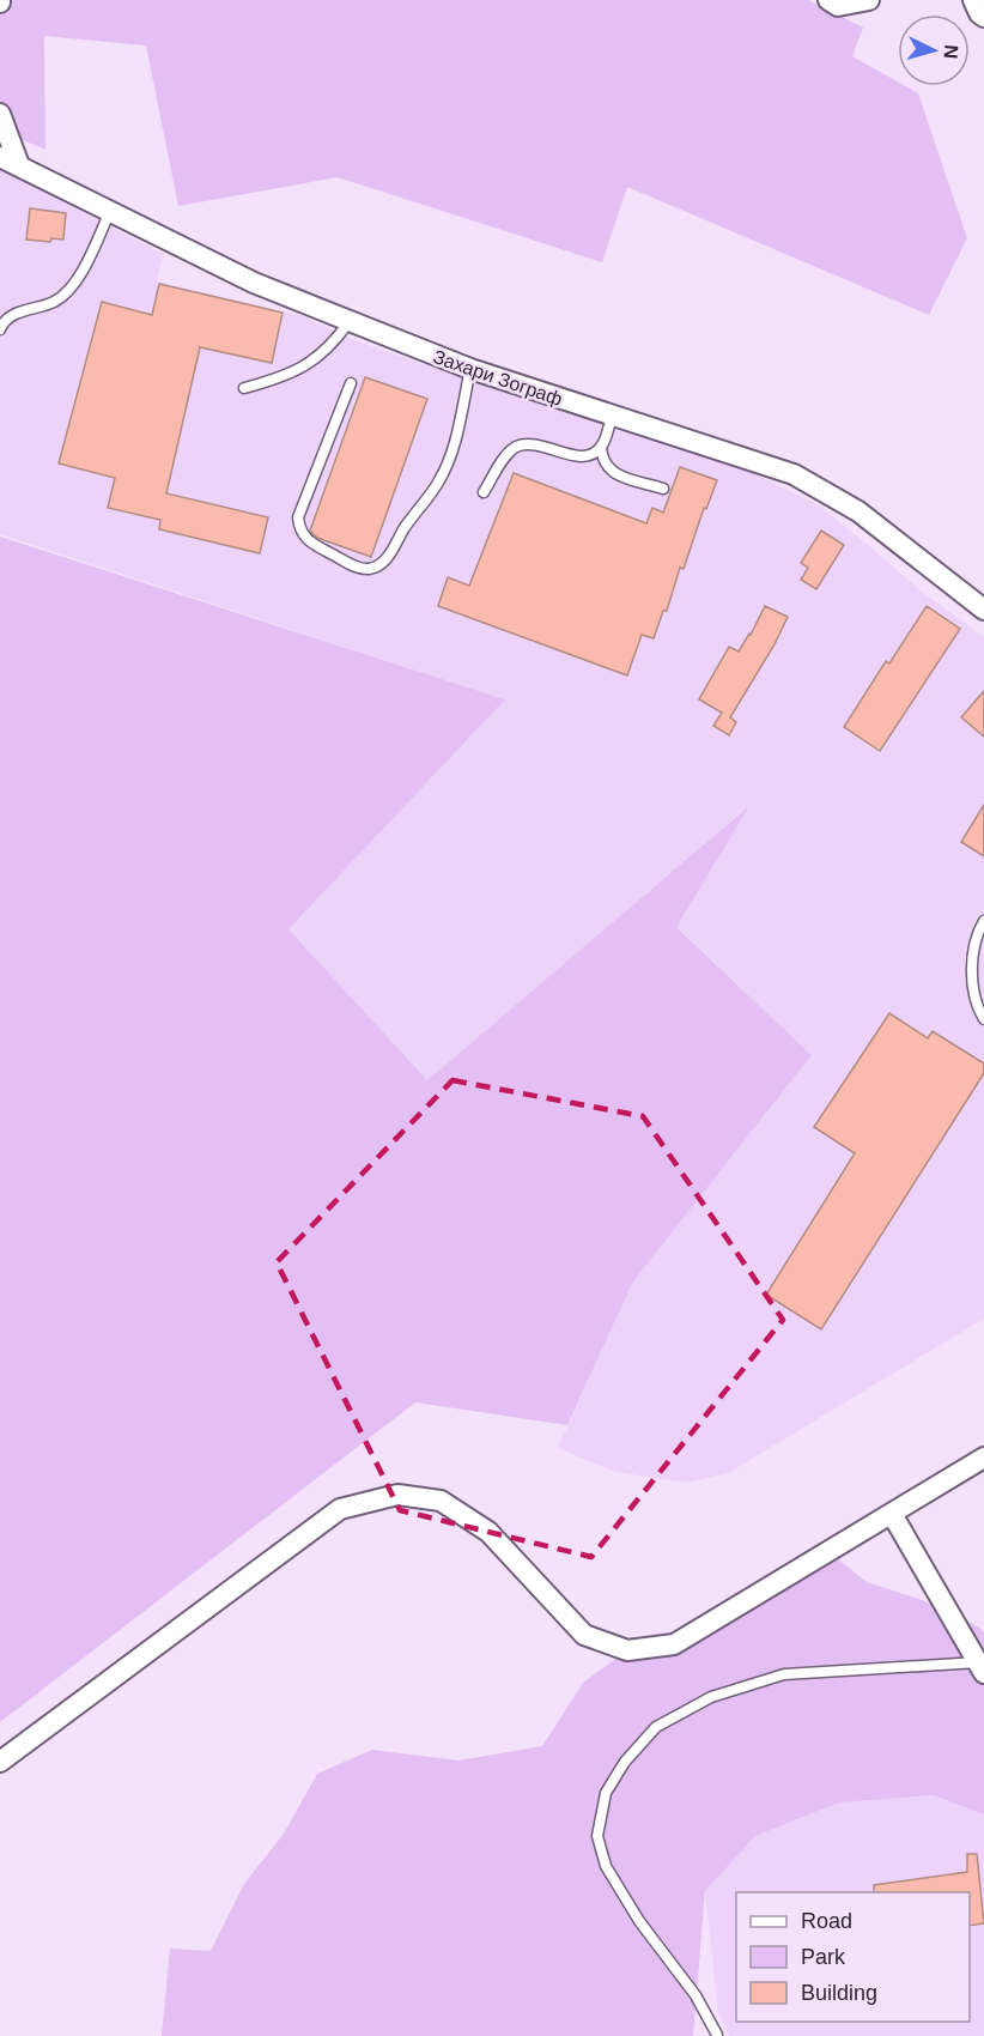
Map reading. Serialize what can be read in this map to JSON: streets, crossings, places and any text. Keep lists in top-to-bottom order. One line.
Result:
{"streets":{"street":["Захари Зограф"]},"legend":["Road","Park","Building"],"north":"right"}
